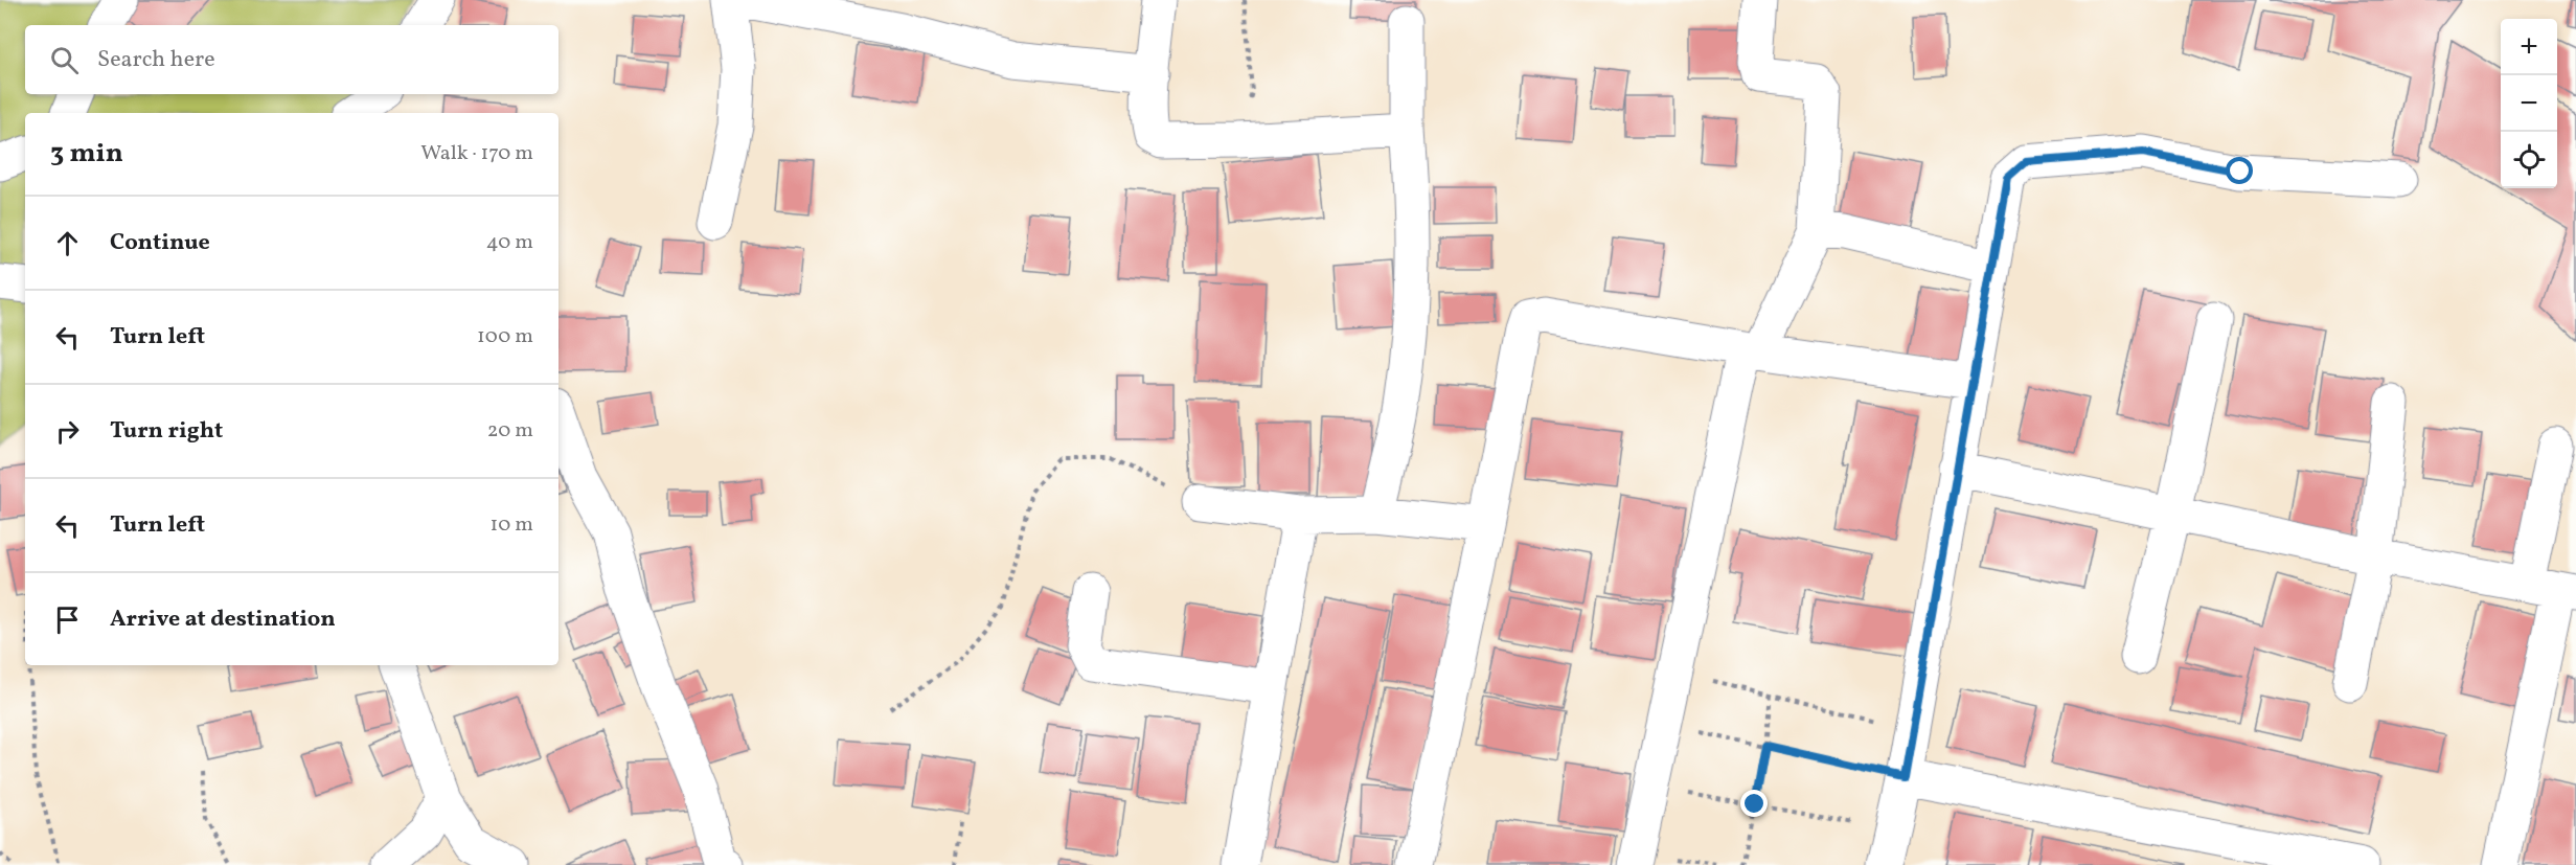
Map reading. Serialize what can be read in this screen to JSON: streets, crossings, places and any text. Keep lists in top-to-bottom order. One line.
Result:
{"page":{"map_buttons":["+","−"],"search":"Search here","heading":["3 min","Walk · 170 m"],"list":[["Continue","40 m"],["Turn left","100 m"],["Turn right","20 m"],["Turn left","10 m"],"Arrive at destination"]}}
